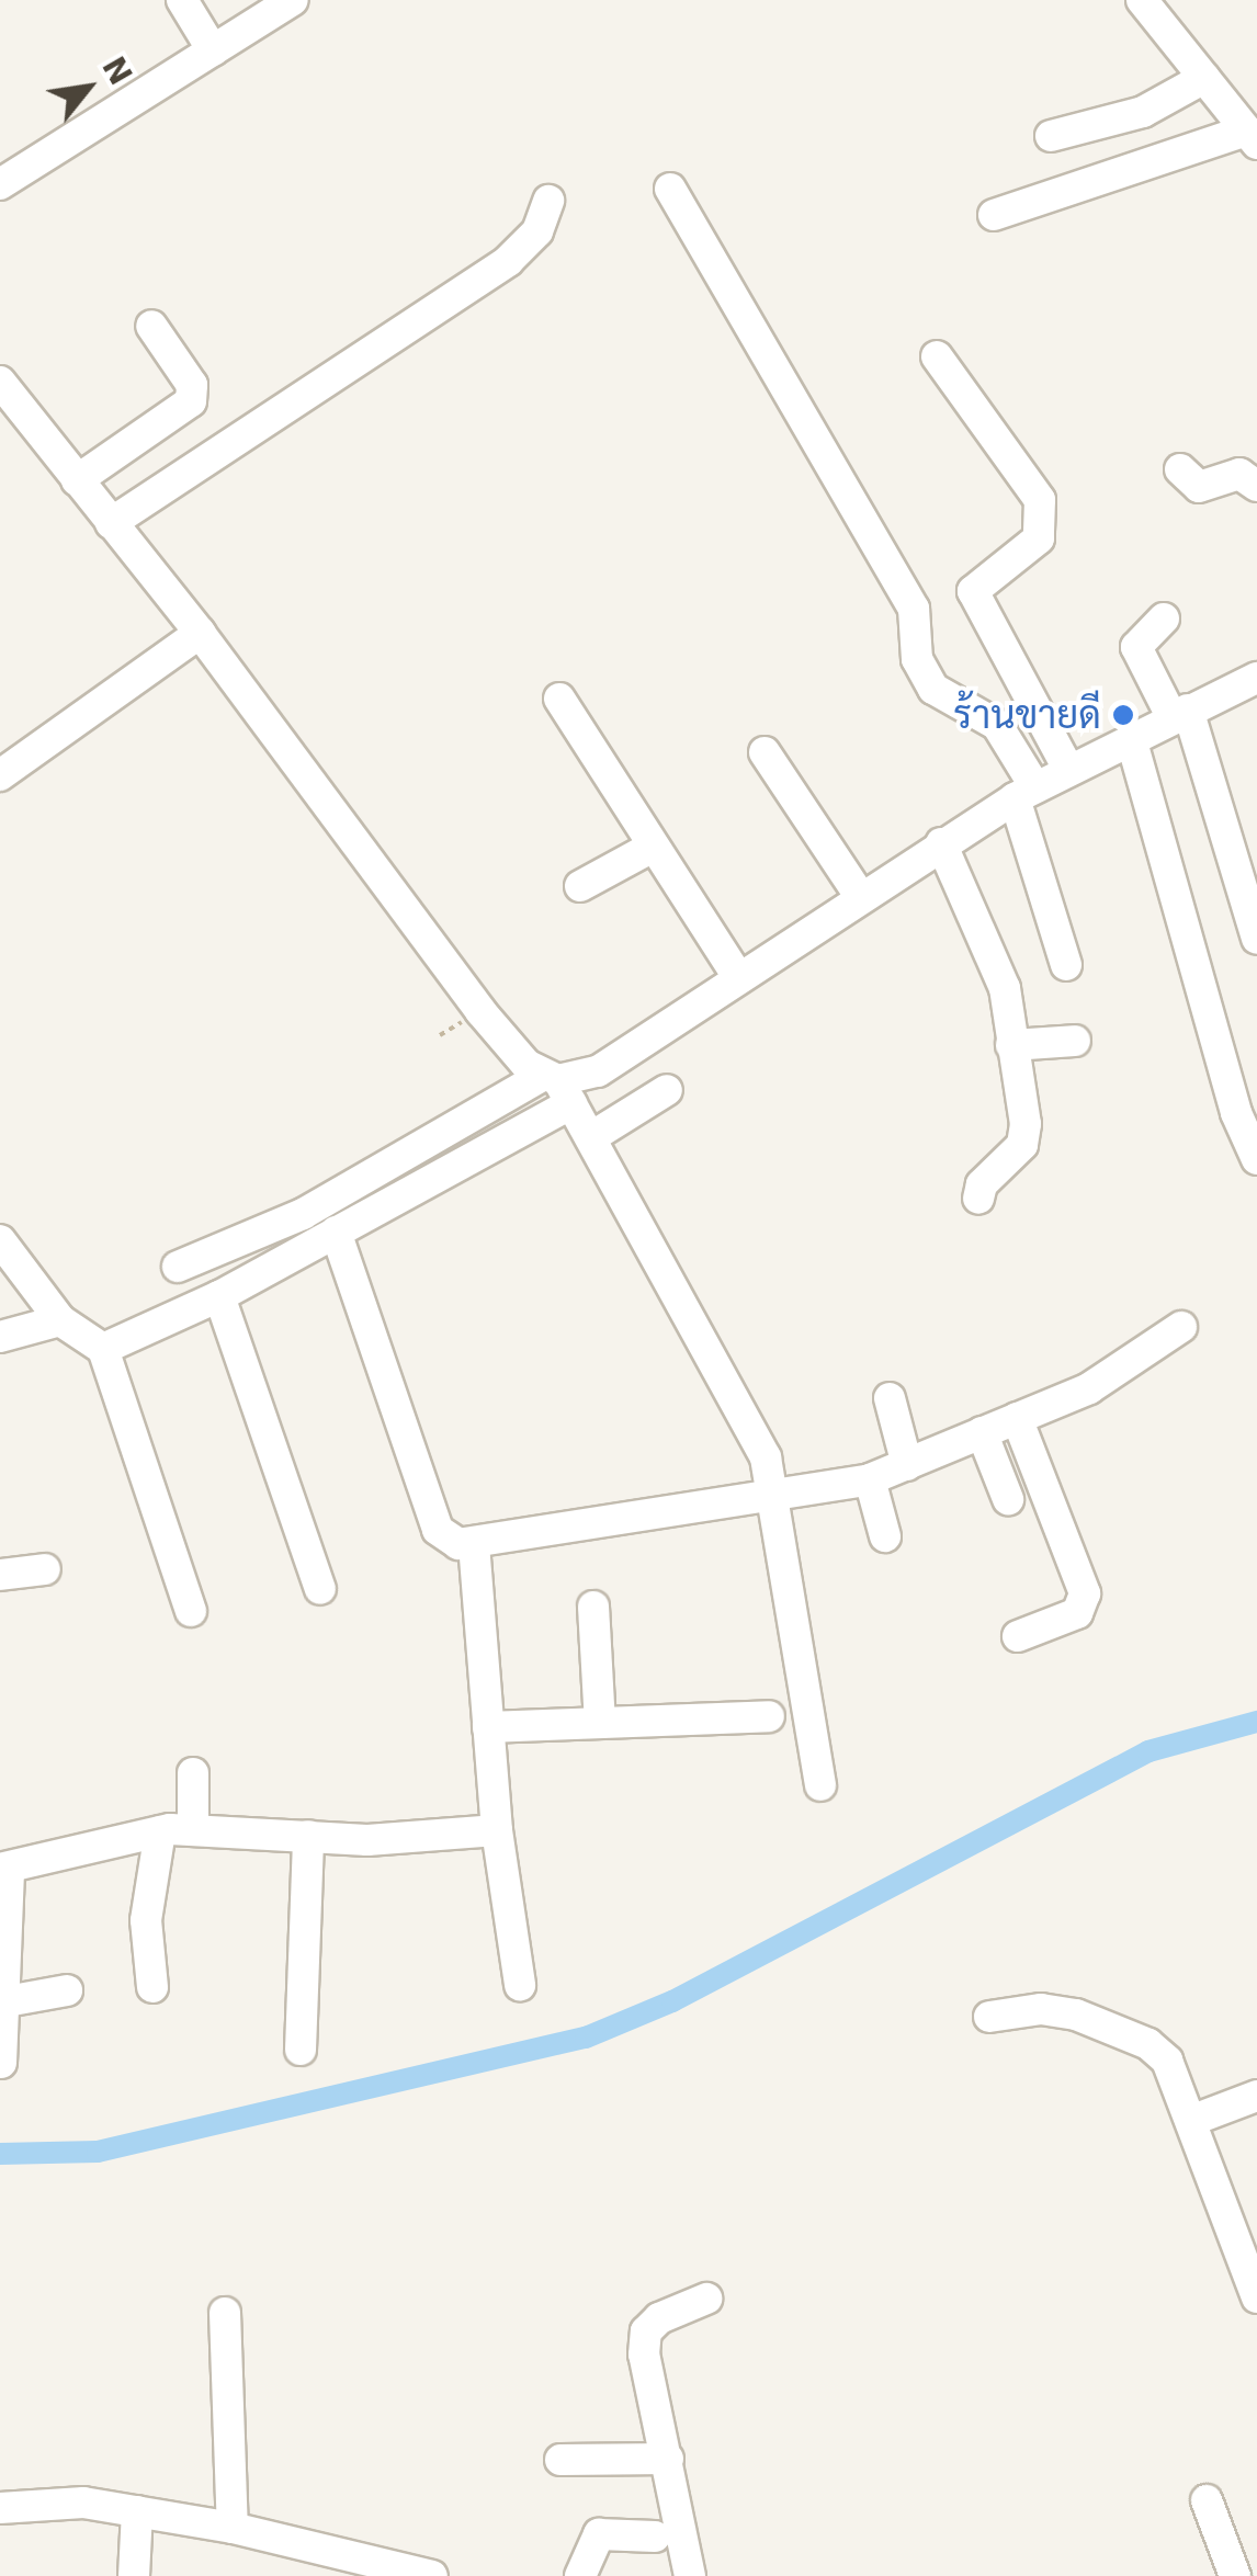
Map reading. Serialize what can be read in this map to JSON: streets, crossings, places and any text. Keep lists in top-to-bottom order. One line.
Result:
{"places":["ร้านขายดี"],"north":"top right"}
